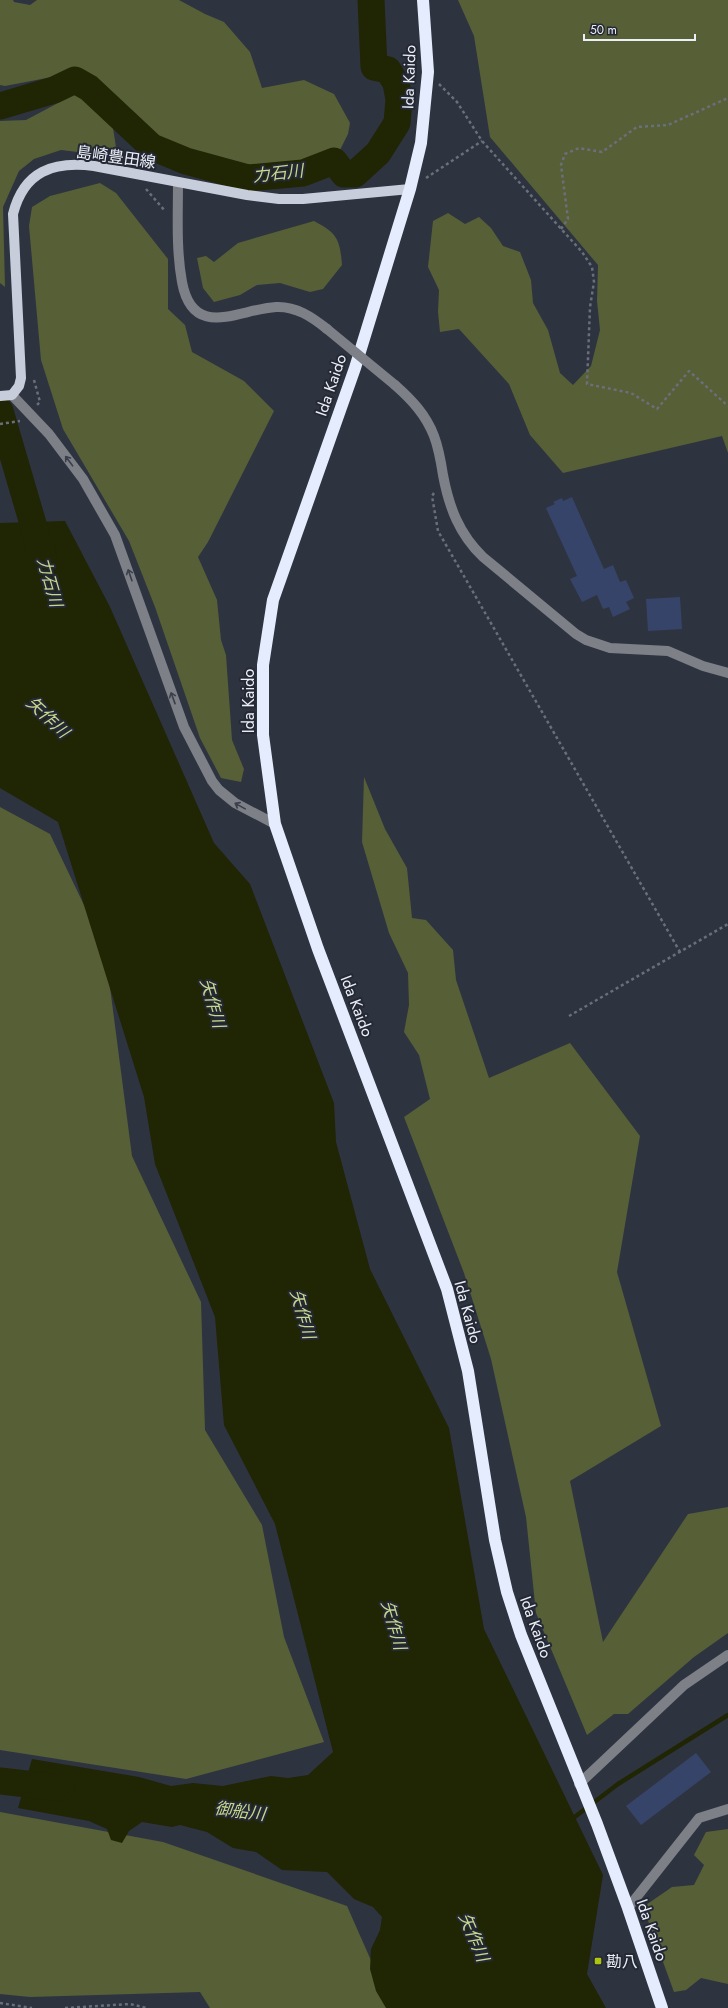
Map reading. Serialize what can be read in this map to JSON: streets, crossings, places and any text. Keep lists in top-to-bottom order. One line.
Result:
{"streets":{"highway":["Ida Kaido"],"main road":["島崎豊田線"]},"crossings":[["Ida Kaido","島崎豊田線"]],"water":["力石川","矢作川","御船川"],"places":{"transit":["勘八"]},"scale_bar":"50 m"}
